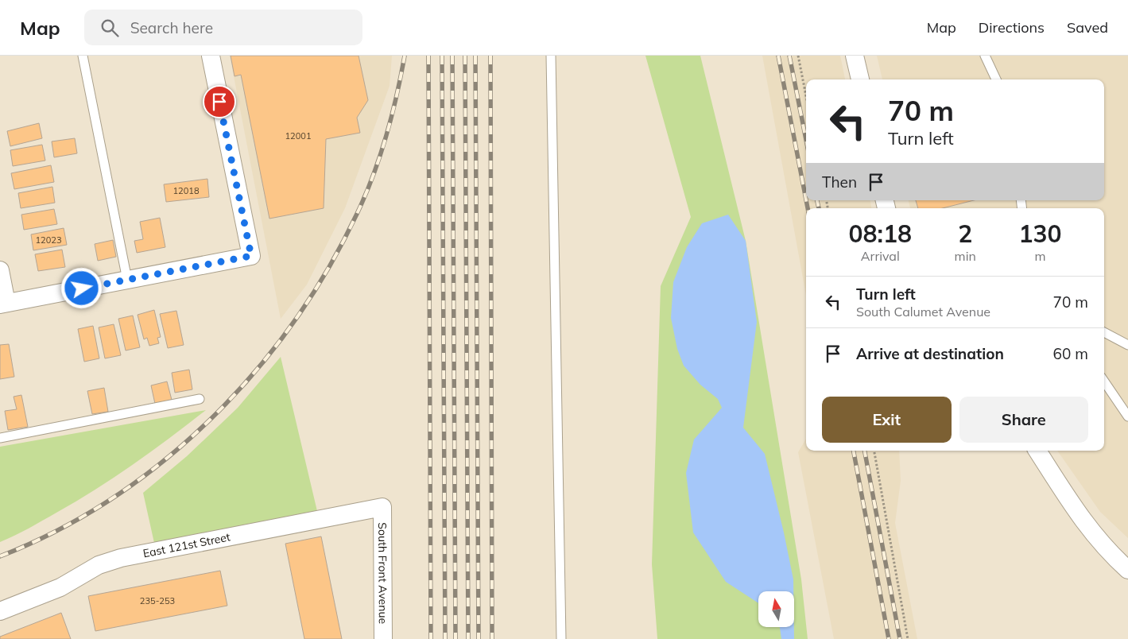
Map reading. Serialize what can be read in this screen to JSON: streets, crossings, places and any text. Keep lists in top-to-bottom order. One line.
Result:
{"streets":{"street":["East 121st Street","South Front Avenue"]},"crossings":[["East 121st Street","South Front Avenue"]],"house_numbers":["12001","12018","12023","235-253"],"north":"top","page":{"header":"Map","search":"Search here","nav":["Map","Directions","Saved"],"turn":["70 m","Turn left"],"then":"Then","eta":["08:18","Arrival","2","min","130","m"],"list":[{"name":"Turn left","note":"South Calumet Avenue","value":"70 m"},{"name":"Arrive at destination","value":"60 m"}],"buttons":["Exit","Share"]}}
